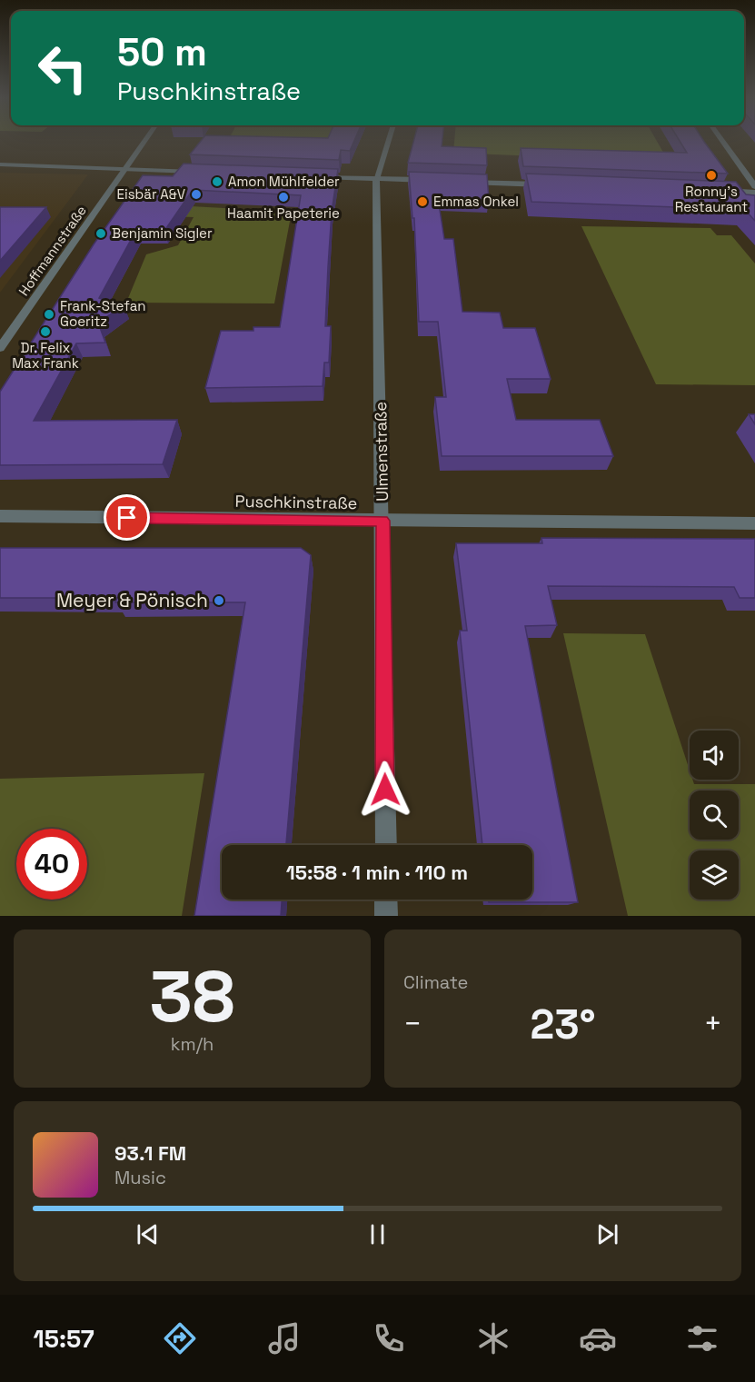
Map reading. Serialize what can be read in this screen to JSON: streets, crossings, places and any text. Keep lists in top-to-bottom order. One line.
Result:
{"streets":{"street":["Hoffmannstraße","Ulmenstraße","Puschkinstraße"]},"crossings":[["Ulmenstraße","Puschkinstraße"]],"places":["Ronny's Restaurant","Amon Mühlfelder","Eisbär A&V","Haamit Papeterie","Emmas Onkel","Benjamin Sigler","Frank-Stefan Goeritz","Dr. Felix Max Frank","Meyer & Pönisch"],"page":{"turn":["50 m","Puschkinstraße"],"limit":"40","trip":"15:58 · 1 min · 110 m","tile":[["38","km/h"],"Climate"],"heat":["−","23°","+"],"song":["93.1 FM","Music"],"tabs":"15:57"}}
